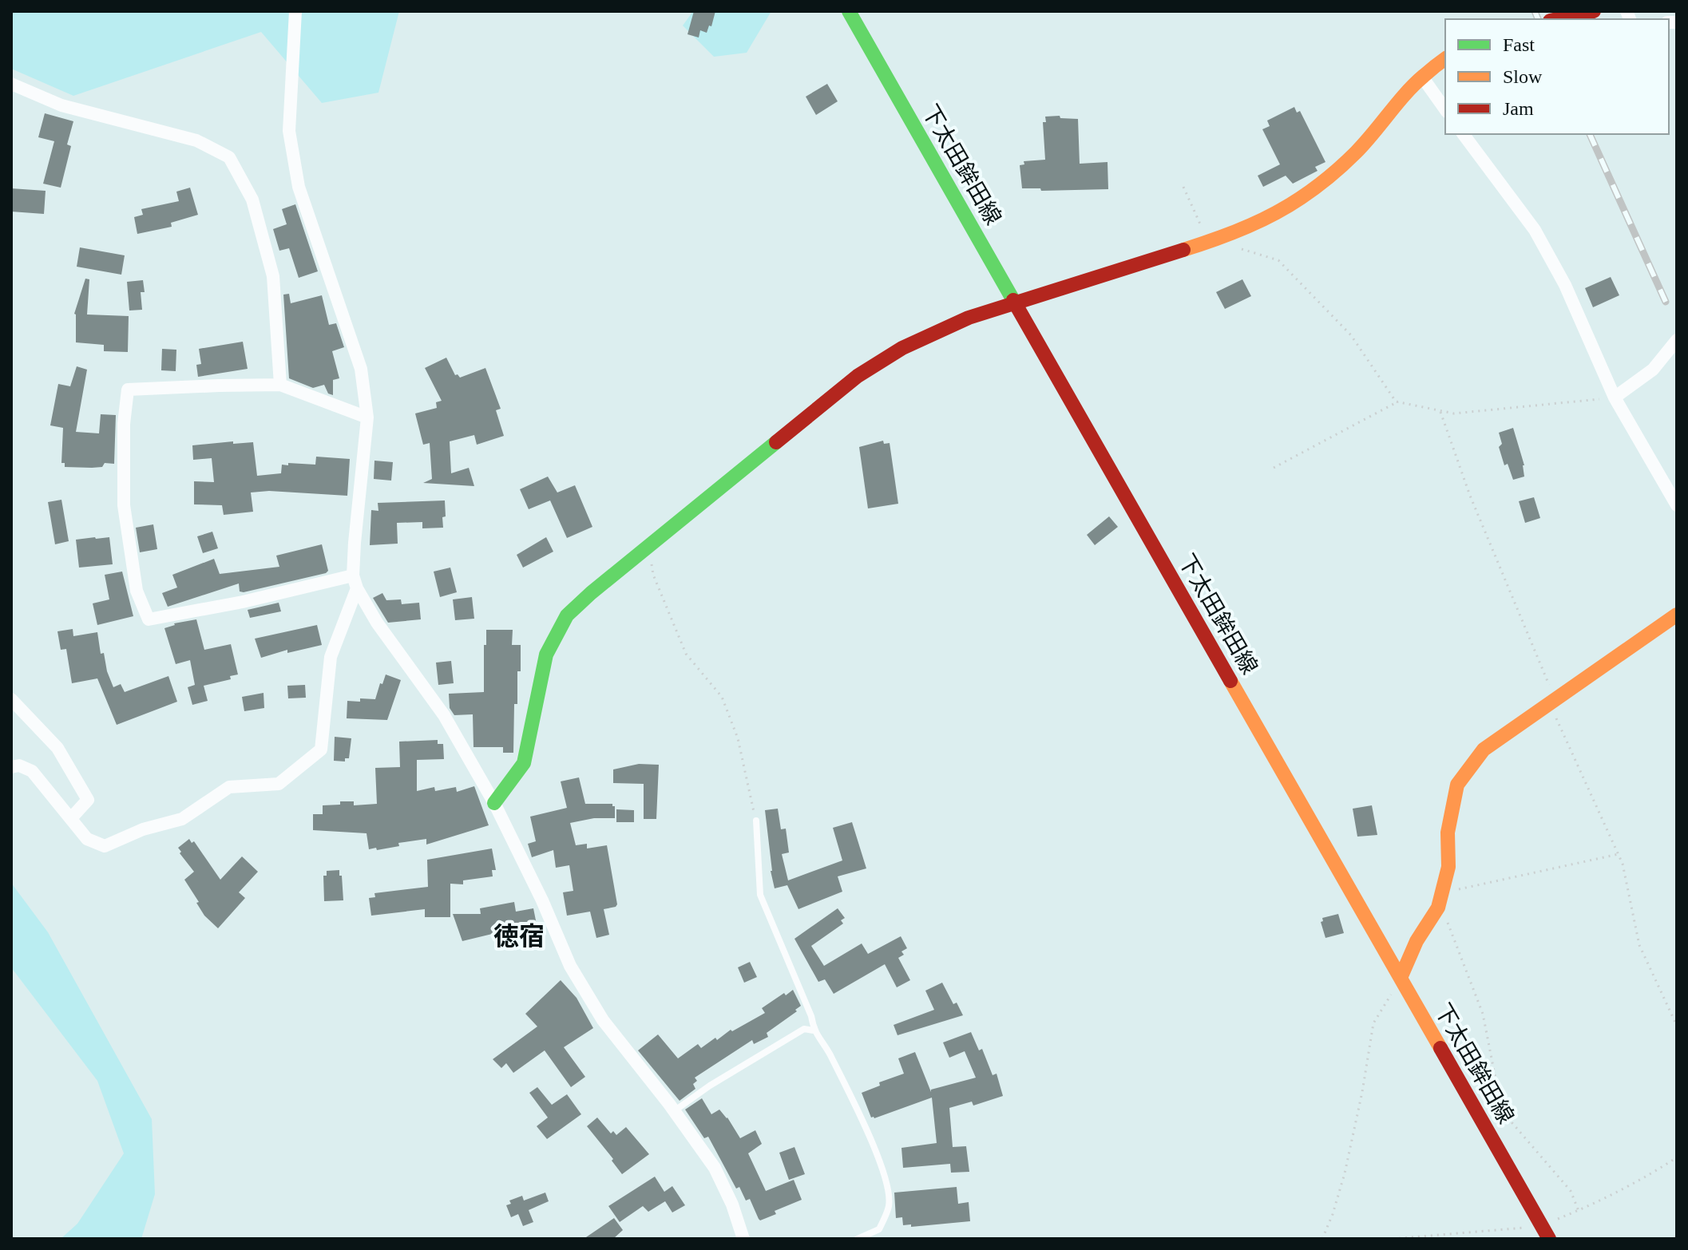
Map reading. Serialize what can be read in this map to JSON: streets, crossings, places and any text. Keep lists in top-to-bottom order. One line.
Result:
{"streets":{"street":["下太田鉾田線"]},"districts":["徳宿"],"legend":["Fast","Slow","Jam"]}
